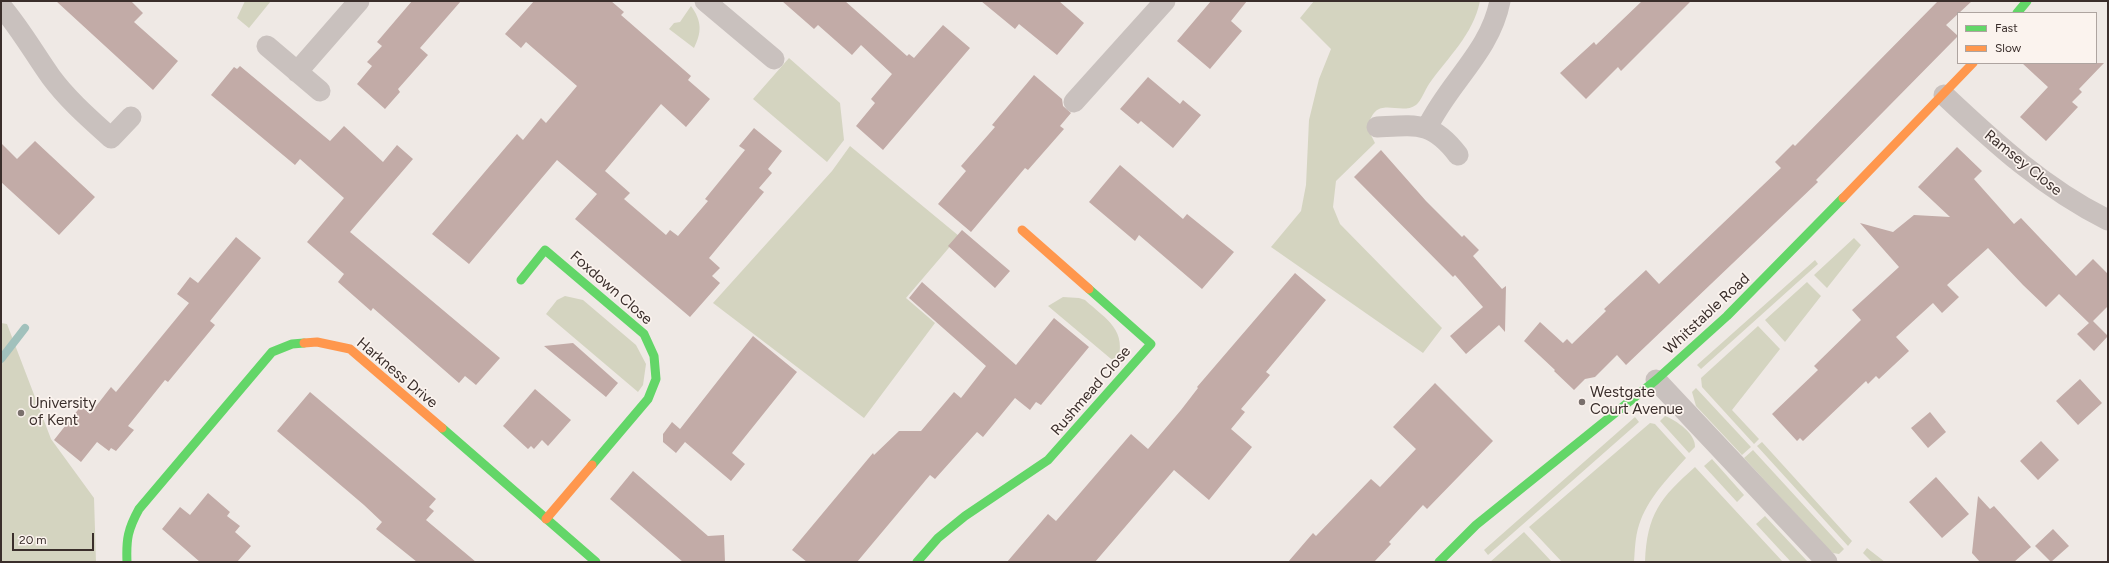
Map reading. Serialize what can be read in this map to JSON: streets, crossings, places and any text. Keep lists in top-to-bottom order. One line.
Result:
{"streets":{"street":["Ramsey Close","Foxdown Close","Whitstable Road","Harkness Drive","Rushmead Close"]},"crossings":[["Ramsey Close","Whitstable Road"],["Foxdown Close","Harkness Drive"]],"places":["Westgate Court Avenue","University of Kent"],"legend":["Fast","Slow"],"scale_bar":"20 m"}
